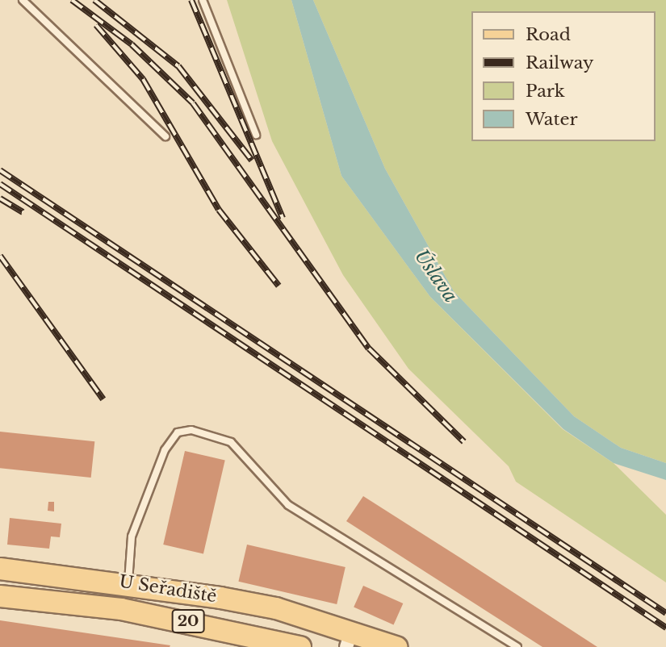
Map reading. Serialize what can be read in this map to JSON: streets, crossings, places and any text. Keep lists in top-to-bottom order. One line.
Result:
{"streets":{"main road":["U Seřadiště","20"]},"water":["Úslava"],"legend":["Road","Railway","Park","Water"]}
